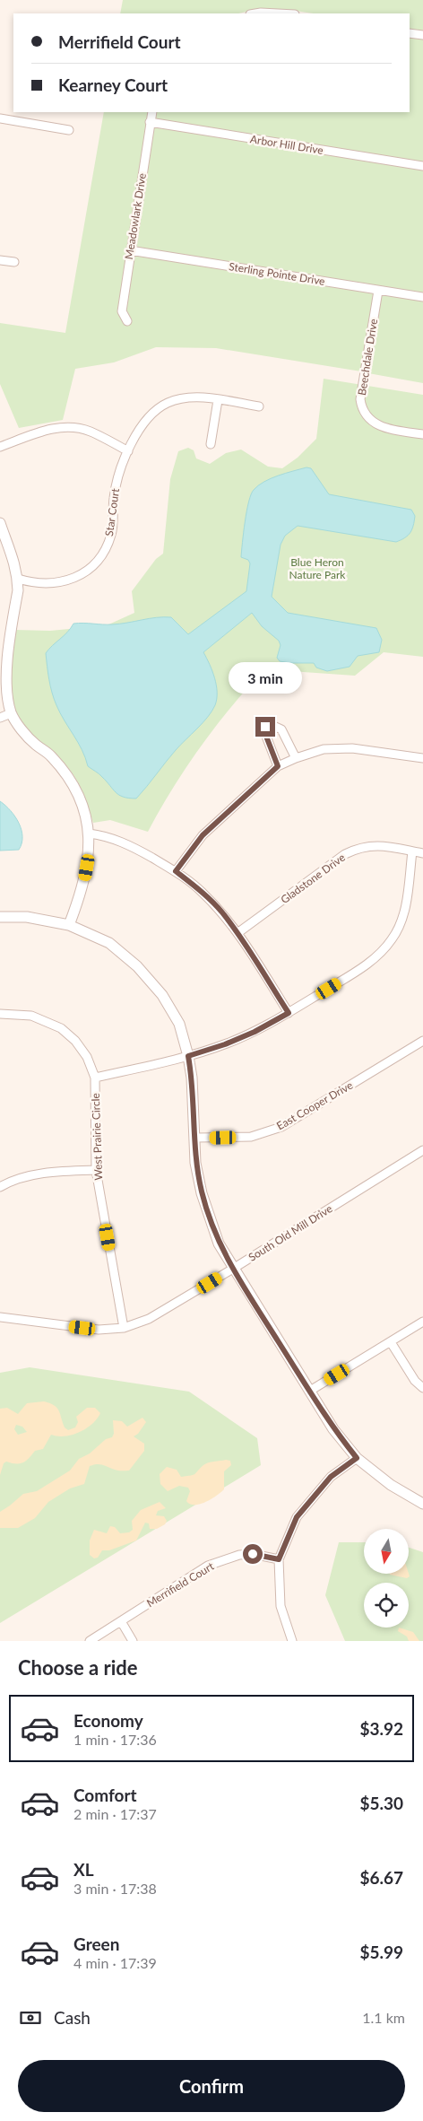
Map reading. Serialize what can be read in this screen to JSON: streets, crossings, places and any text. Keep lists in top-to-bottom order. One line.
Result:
{"streets":{"street":["Arbor Hill Drive","Meadowlark Drive","Sterling Pointe Drive","Beechdale Drive","Star Court","Gladstone Drive","East Cooper Drive","West Prairie Circle","South Old Mill Drive","Merrifield Court"]},"crossings":[["Arbor Hill Drive","Meadowlark Drive"],["Meadowlark Drive","Sterling Pointe Drive"],["Sterling Pointe Drive","Beechdale Drive"],["West Prairie Circle","South Old Mill Drive"]],"parks":["Blue Heron Nature Park"],"north":"bottom","page":{"banner":["Merrifield Court","Kearney Court"],"bubble":"3 min","heading":"Choose a ride","list":[{"name":"Economy","note":"1 min · 17:36","value":"$3.92"},{"name":"Comfort","note":"2 min · 17:37","value":"$5.30"},{"name":"XL","note":"3 min · 17:38","value":"$6.67"},{"name":"Green","note":"4 min · 17:39","value":"$5.99"}],"pay":["Cash","1.1 km"],"buttons":"Confirm"}}
